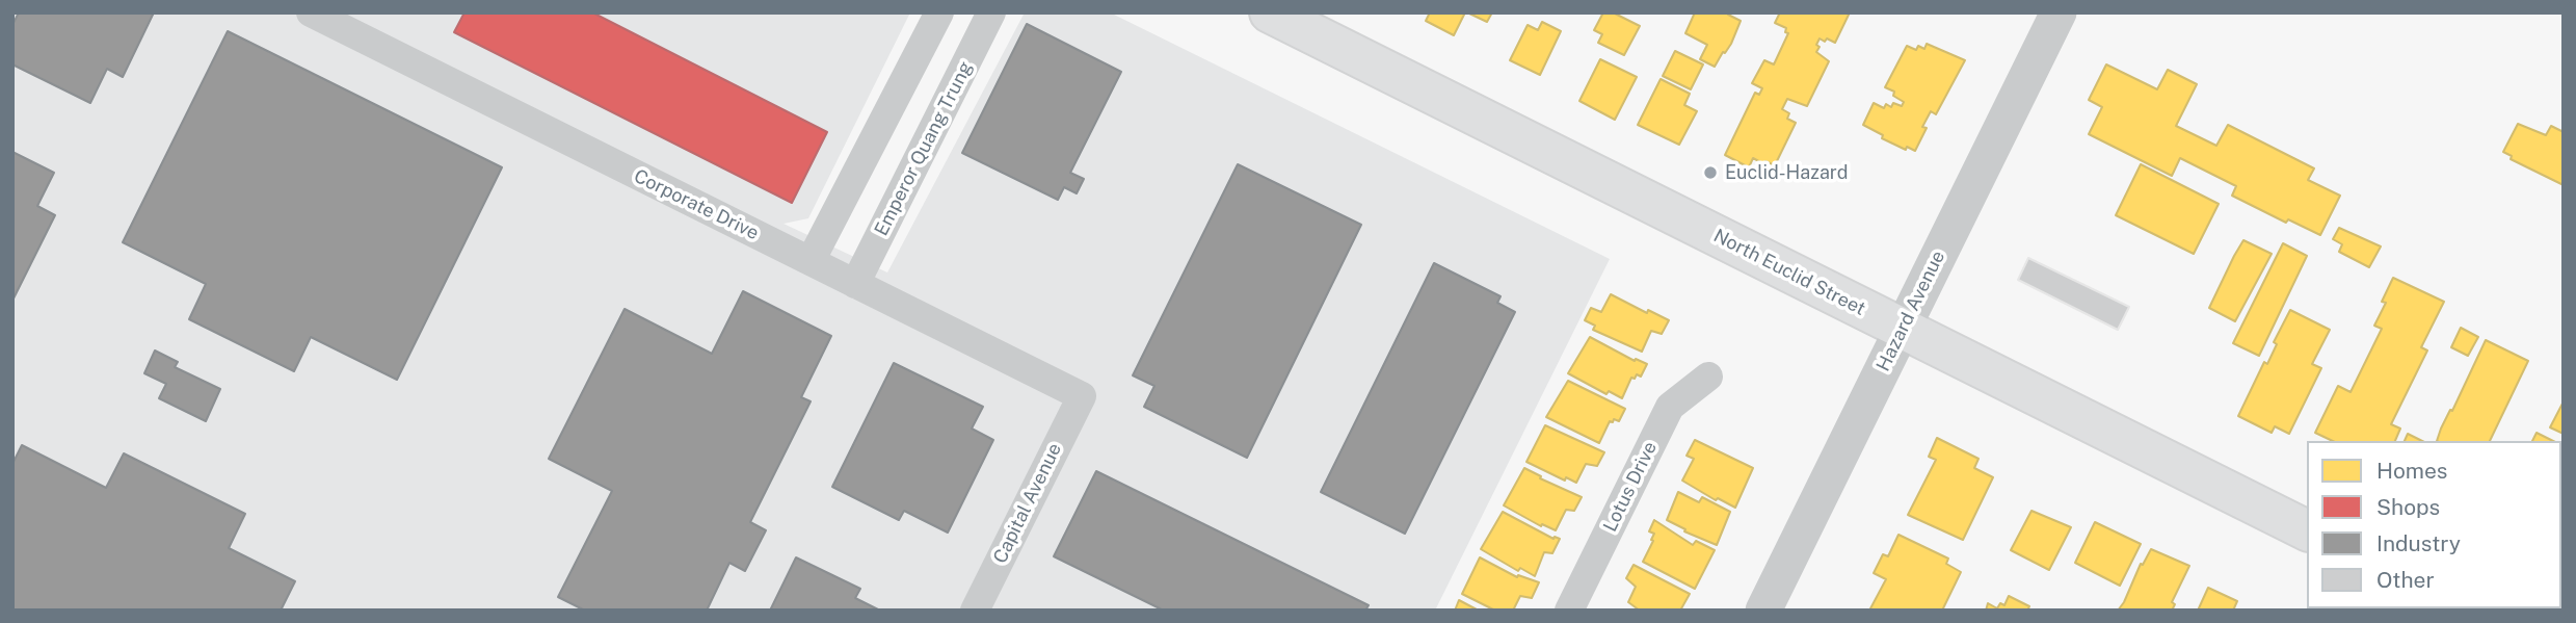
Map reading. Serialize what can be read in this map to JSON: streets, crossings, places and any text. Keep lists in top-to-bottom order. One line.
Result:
{"streets":{"main road":["North Euclid Street"],"street":["Emperor Quang Trung","Corporate Drive","Hazard Avenue","Lotus Drive","Capital Avenue"]},"crossings":[["Emperor Quang Trung","Corporate Drive"],["Corporate Drive","Capital Avenue"],["North Euclid Street","Hazard Avenue"]],"places":["Euclid-Hazard"],"legend":["Homes","Shops","Industry","Other"]}
